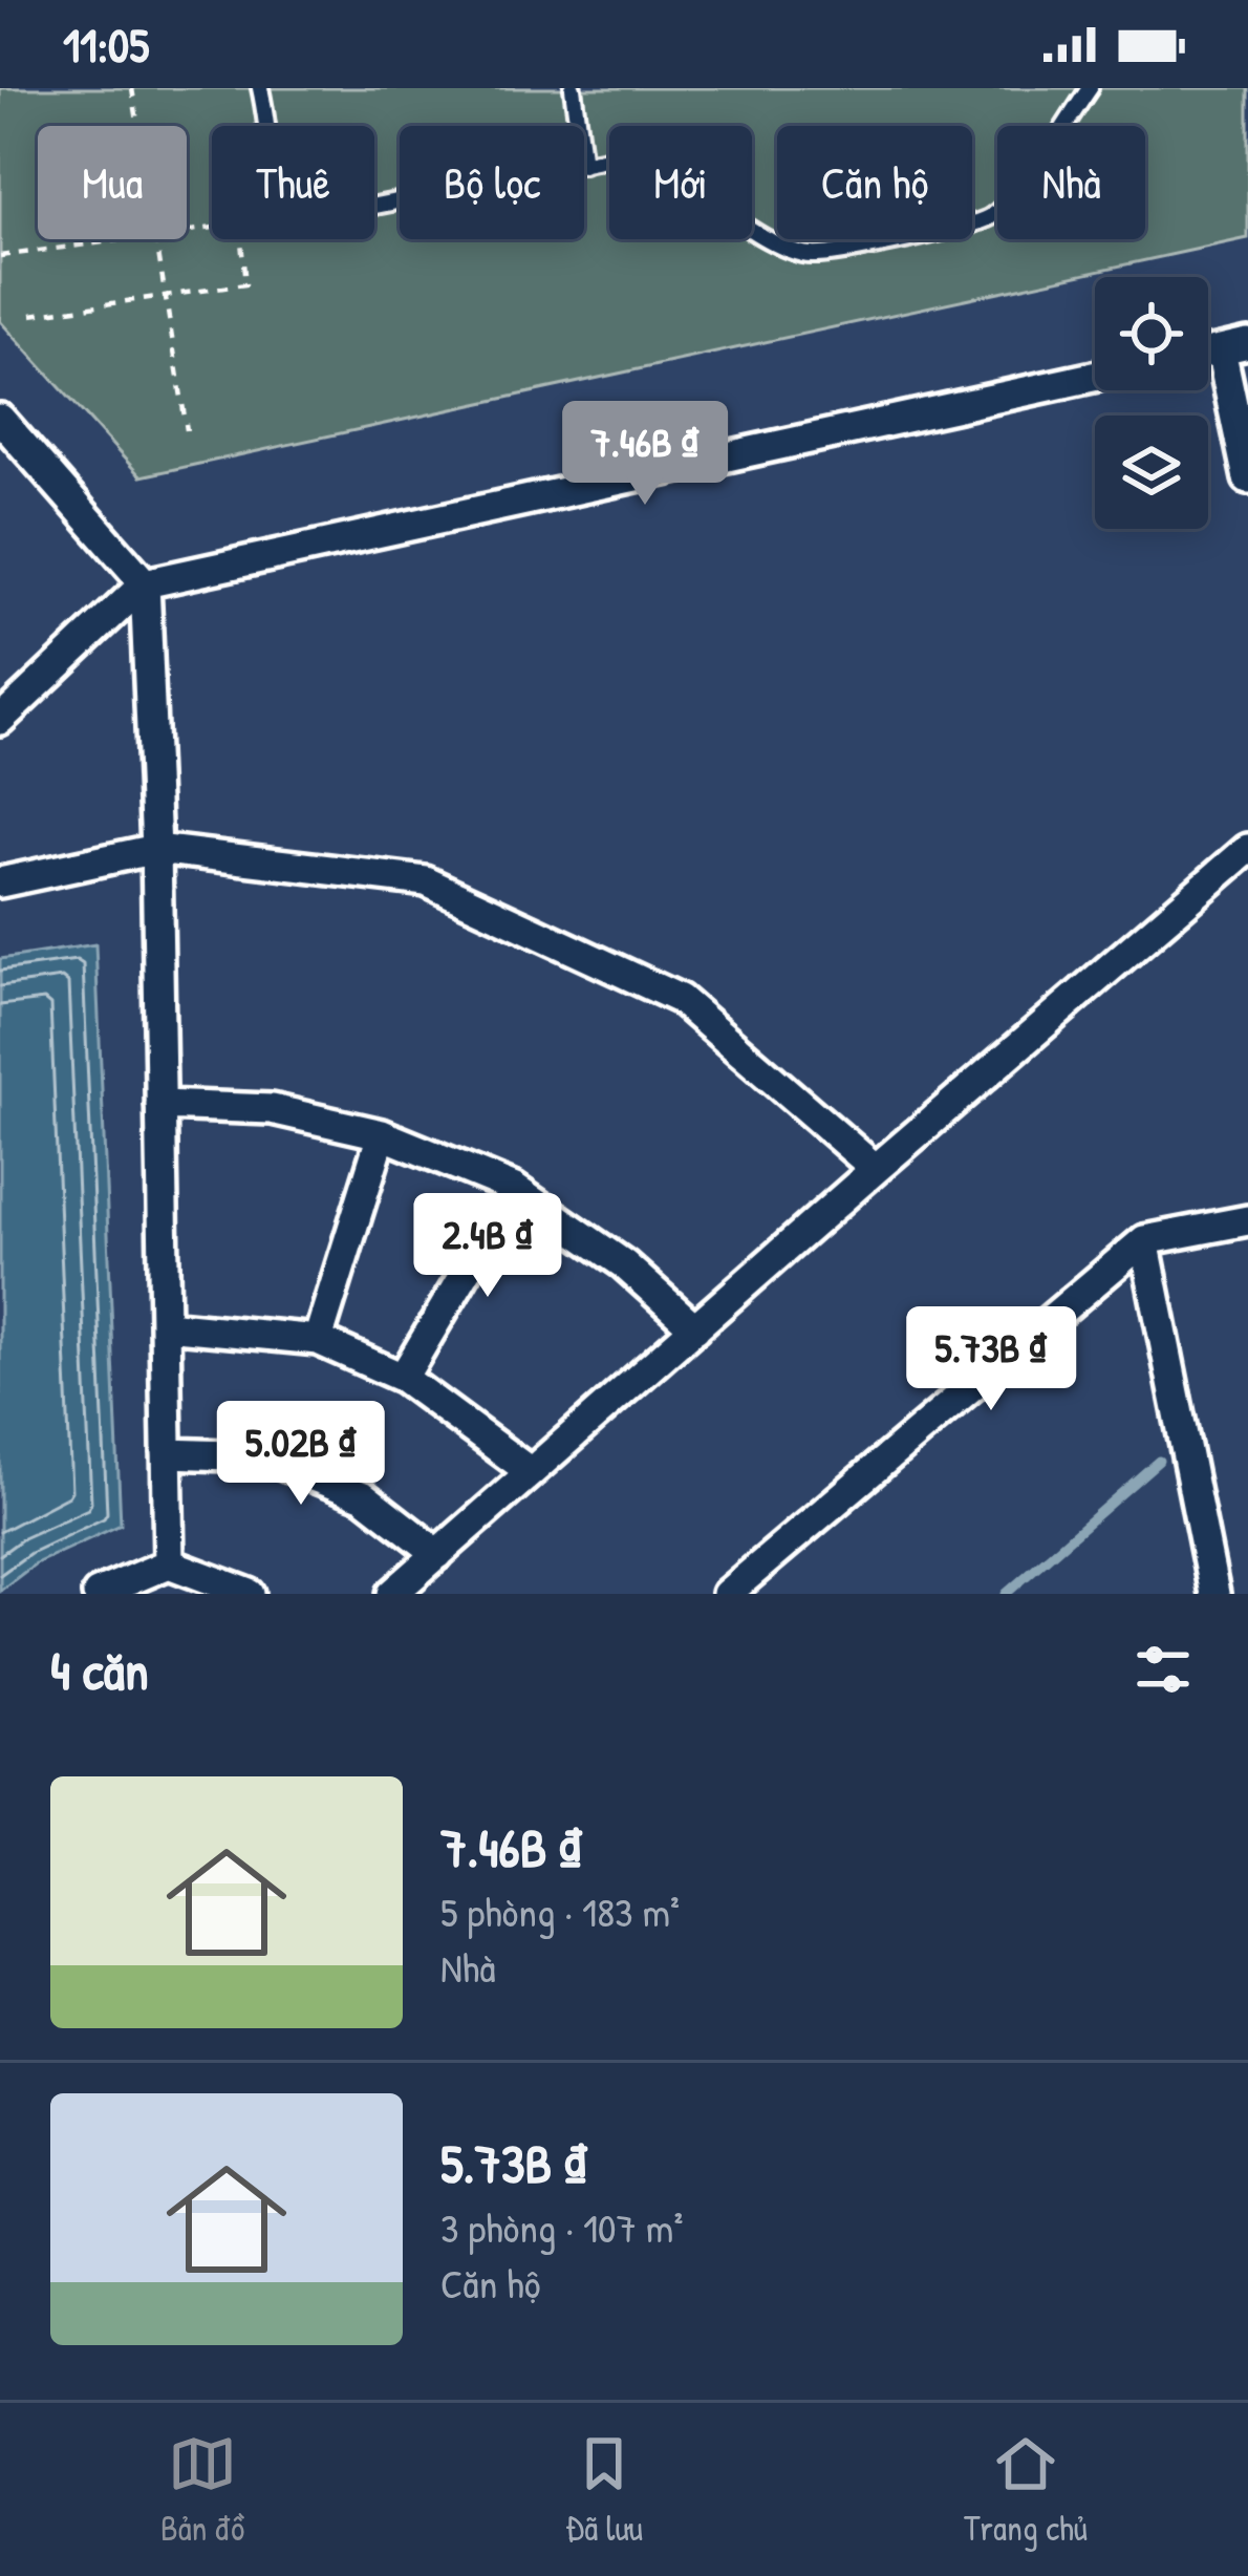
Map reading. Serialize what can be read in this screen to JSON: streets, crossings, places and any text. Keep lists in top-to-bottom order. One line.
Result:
{"page":{"status":"11:05","chip":["Mua","Thuê","Bộ lọc","Mới","Căn hộ","Nhà"],"price":["7.46B ₫","2.4B ₫","5.73B ₫","5.02B ₫"],"heading":"4 căn","list":[{"name":"7.46B ₫","note":"5 phòng · 183 m² · Nhà"},{"name":"5.73B ₫","note":"3 phòng · 107 m² · Căn hộ"}],"tabs":["Bản đồ","Đã lưu","Trang chủ"]}}
